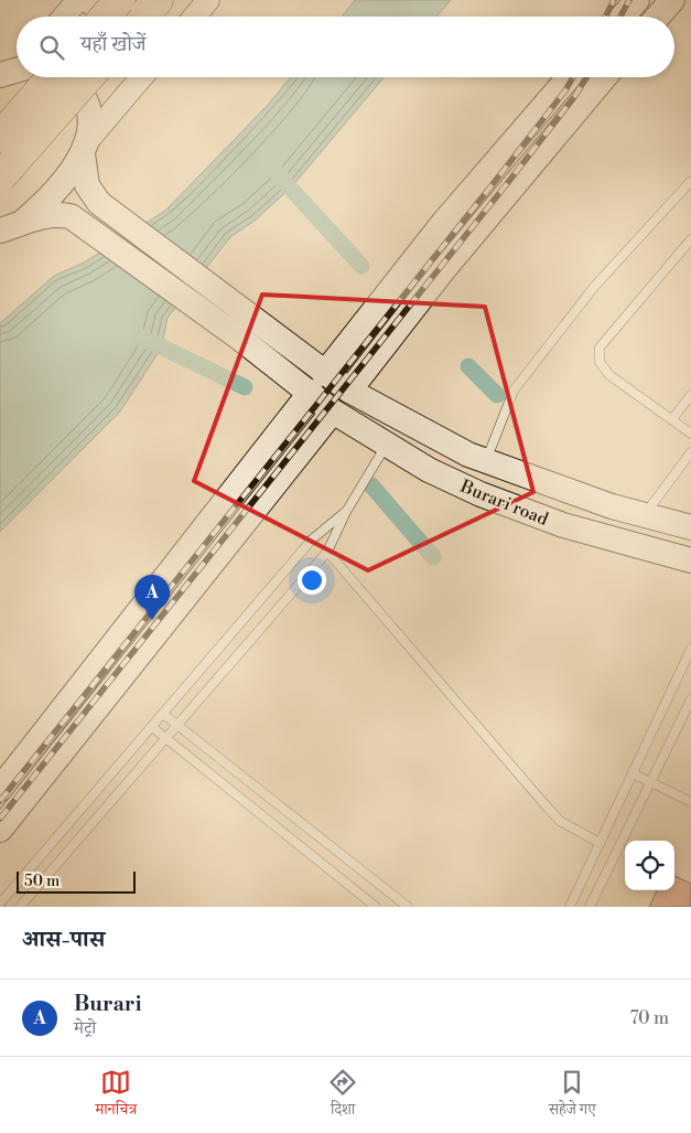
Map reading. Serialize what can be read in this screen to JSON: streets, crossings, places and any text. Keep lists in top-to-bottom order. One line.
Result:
{"streets":{"main road":["Burari road"]},"scale_bar":"50 m","page":{"search":"यहाँ खोजें","pins":"A","scale":"50 m","heading":"आस-पास","list":[{"mark":"A","name":"Burari","note":"मेट्रो","value":"70 m"}],"nav":["मानचित्र","दिशा","सहेजे गए"]}}
